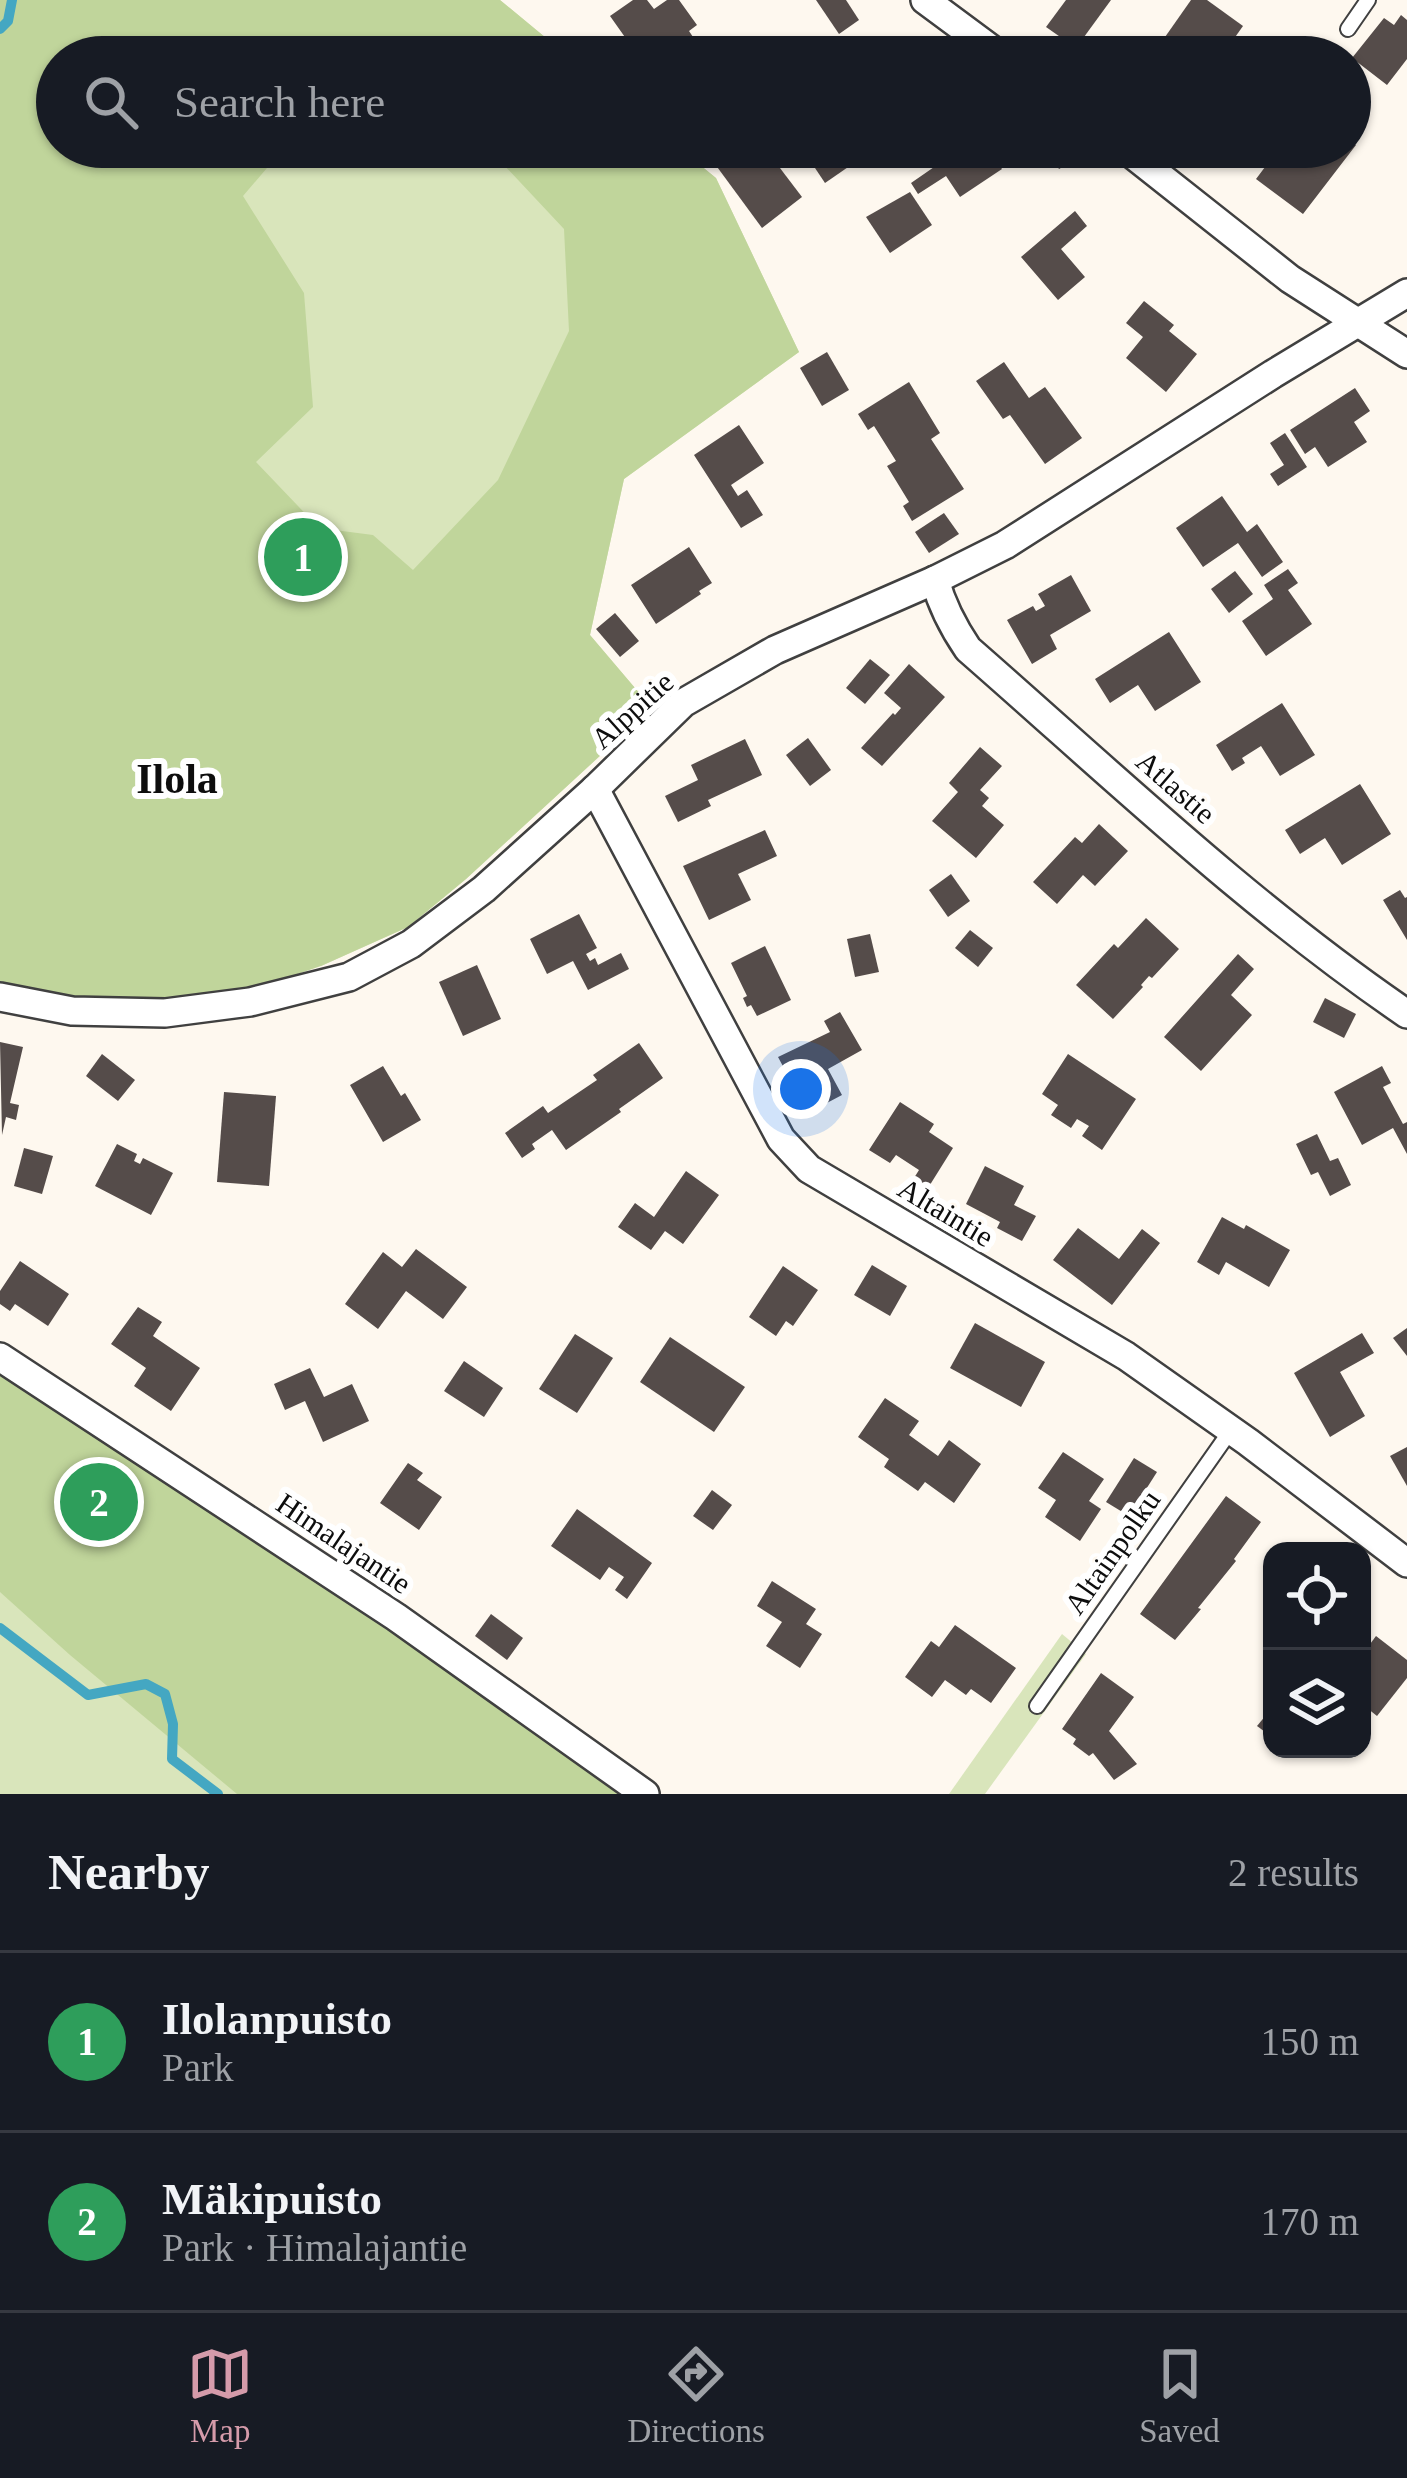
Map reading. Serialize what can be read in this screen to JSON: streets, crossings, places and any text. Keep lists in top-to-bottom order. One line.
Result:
{"streets":{"street":["Alppitie","Atlastie","Altaintie","Himalajantie"],"lane":["Altainpolku"]},"crossings":[["Alppitie","Atlastie"],["Alppitie","Altaintie"],["Altaintie","Altainpolku"]],"districts":["Ilola"],"page":{"search":"Search here","pins":["1","2"],"heading":["Nearby","2 results"],"list":[{"mark":"1","name":"Ilolanpuisto","note":"Park","value":"150 m"},{"mark":"2","name":"Mäkipuisto","note":"Park · Himalajantie","value":"170 m"}],"nav":["Map","Directions","Saved"]}}
